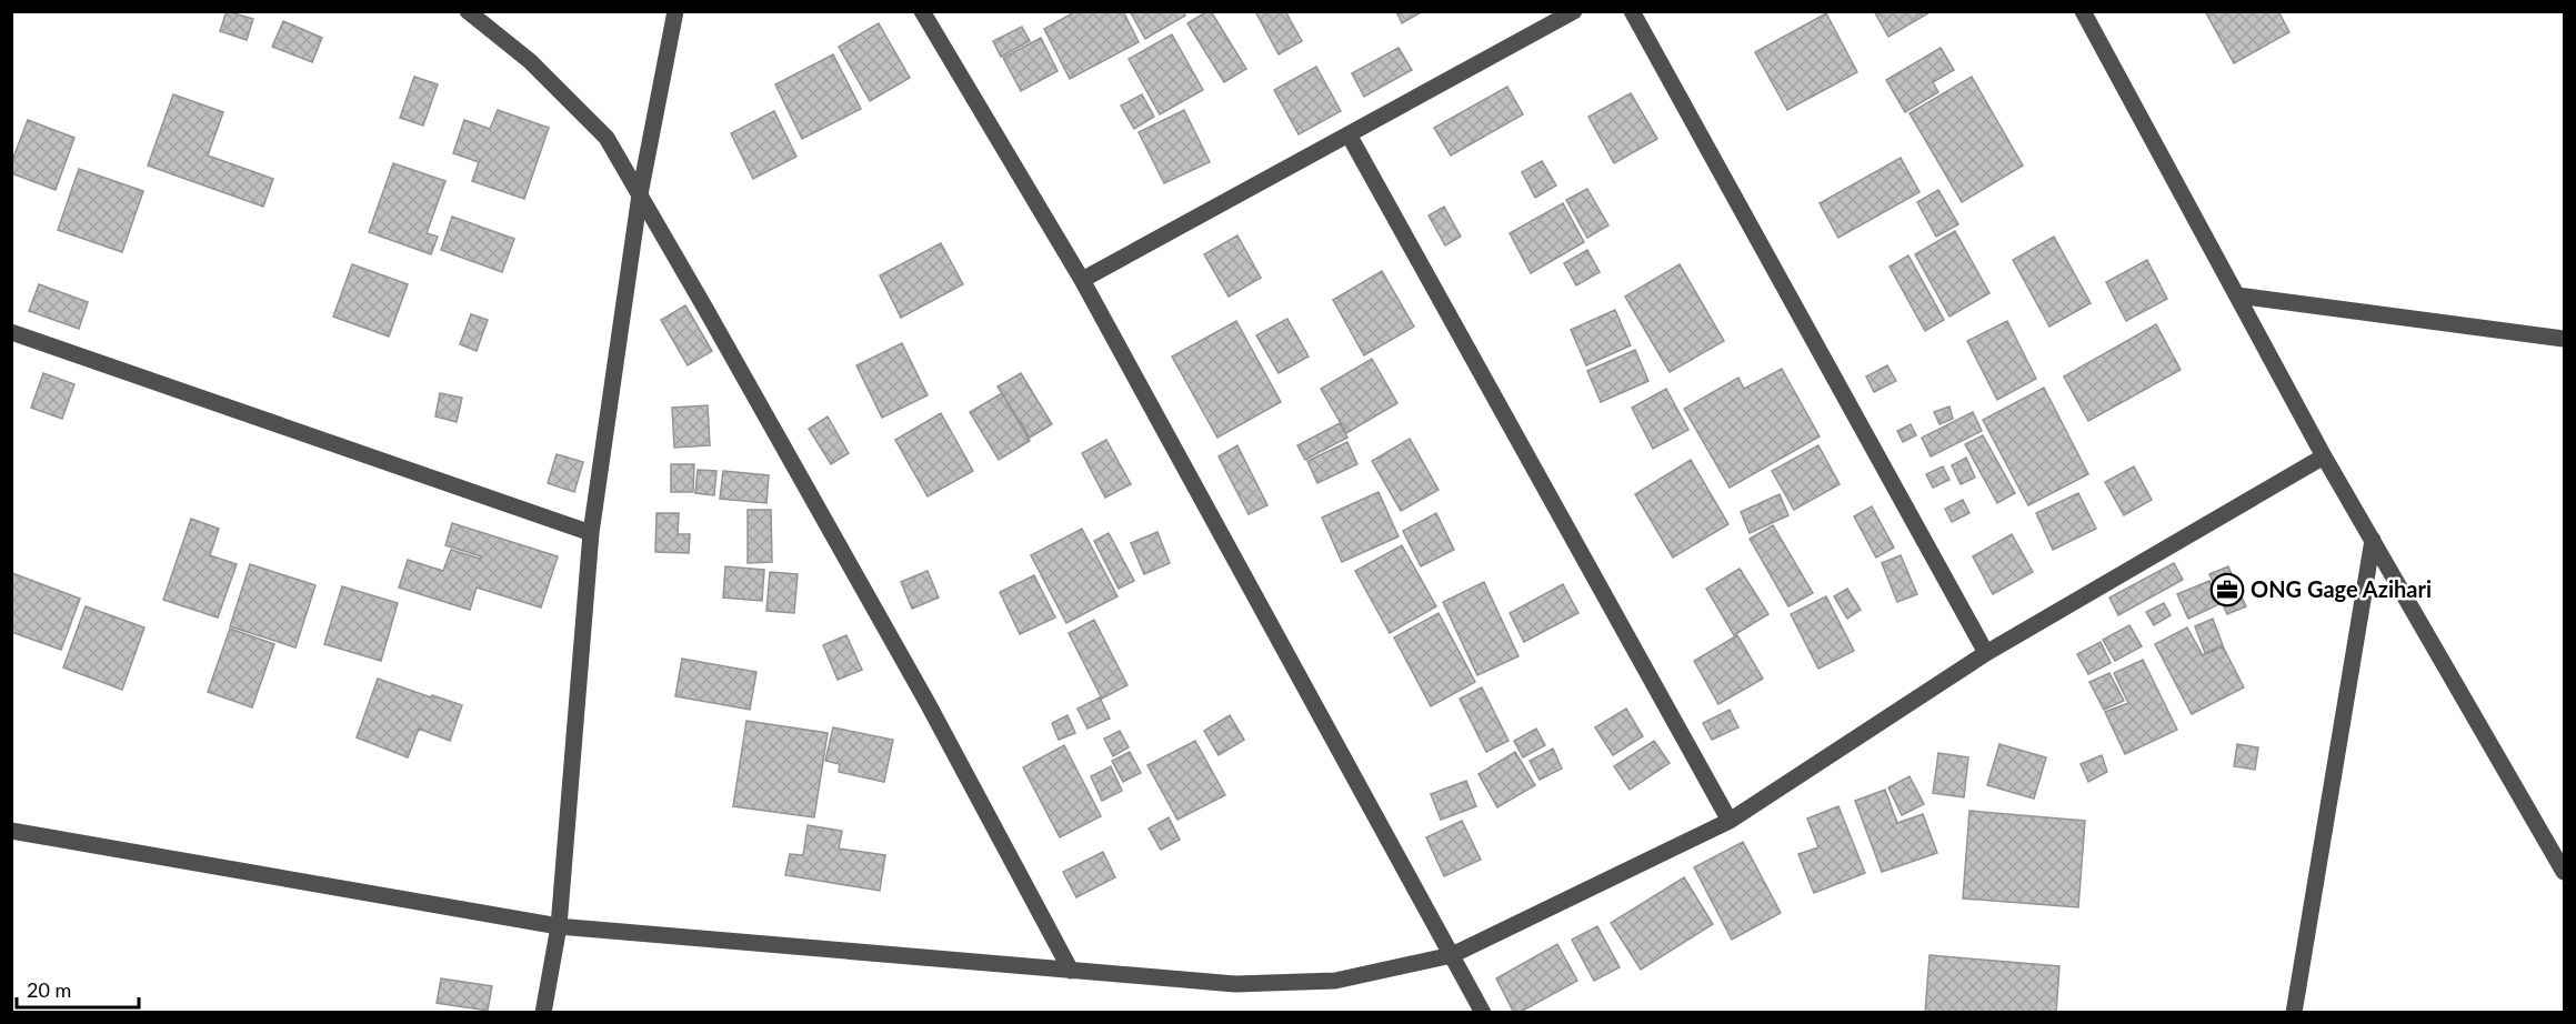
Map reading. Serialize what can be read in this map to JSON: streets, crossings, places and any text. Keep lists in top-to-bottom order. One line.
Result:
{"places":{"office":["ONG Gage Azihari"]},"scale_bar":"20 m"}
